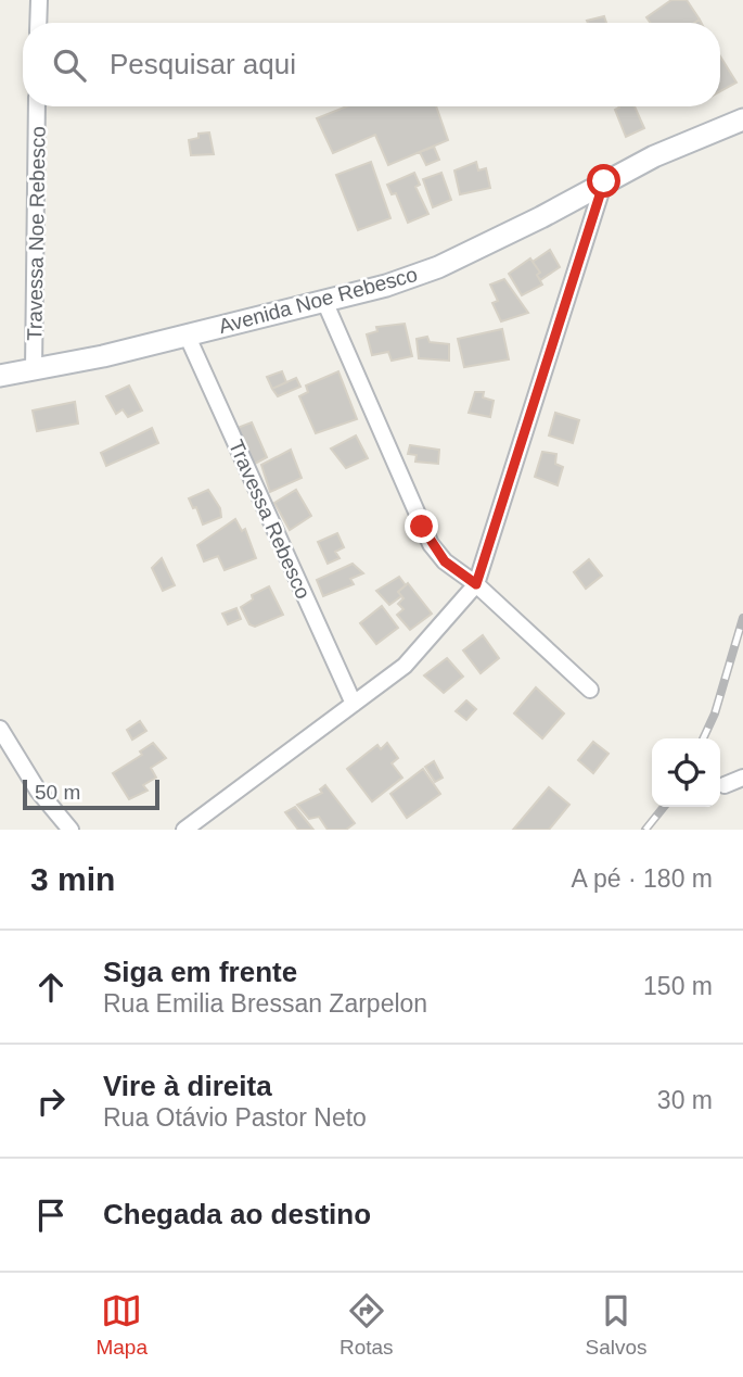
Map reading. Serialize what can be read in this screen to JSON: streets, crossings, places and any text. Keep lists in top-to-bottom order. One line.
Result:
{"streets":{"main road":["Avenida Noe Rebesco"],"street":["Travessa Noe Rebesco","Travessa Rebesco"]},"crossings":[["Travessa Noe Rebesco","Avenida Noe Rebesco"],["Avenida Noe Rebesco","Travessa Rebesco"]],"scale_bar":"50 m","page":{"search":"Pesquisar aqui","scale":"50 m","heading":["3 min","A pé · 180 m"],"list":[["Siga em frente","Rua Emilia Bressan Zarpelon","150 m"],["Vire à direita","Rua Otávio Pastor Neto","30 m"],"Chegada ao destino"],"nav":["Mapa","Rotas","Salvos"]}}
